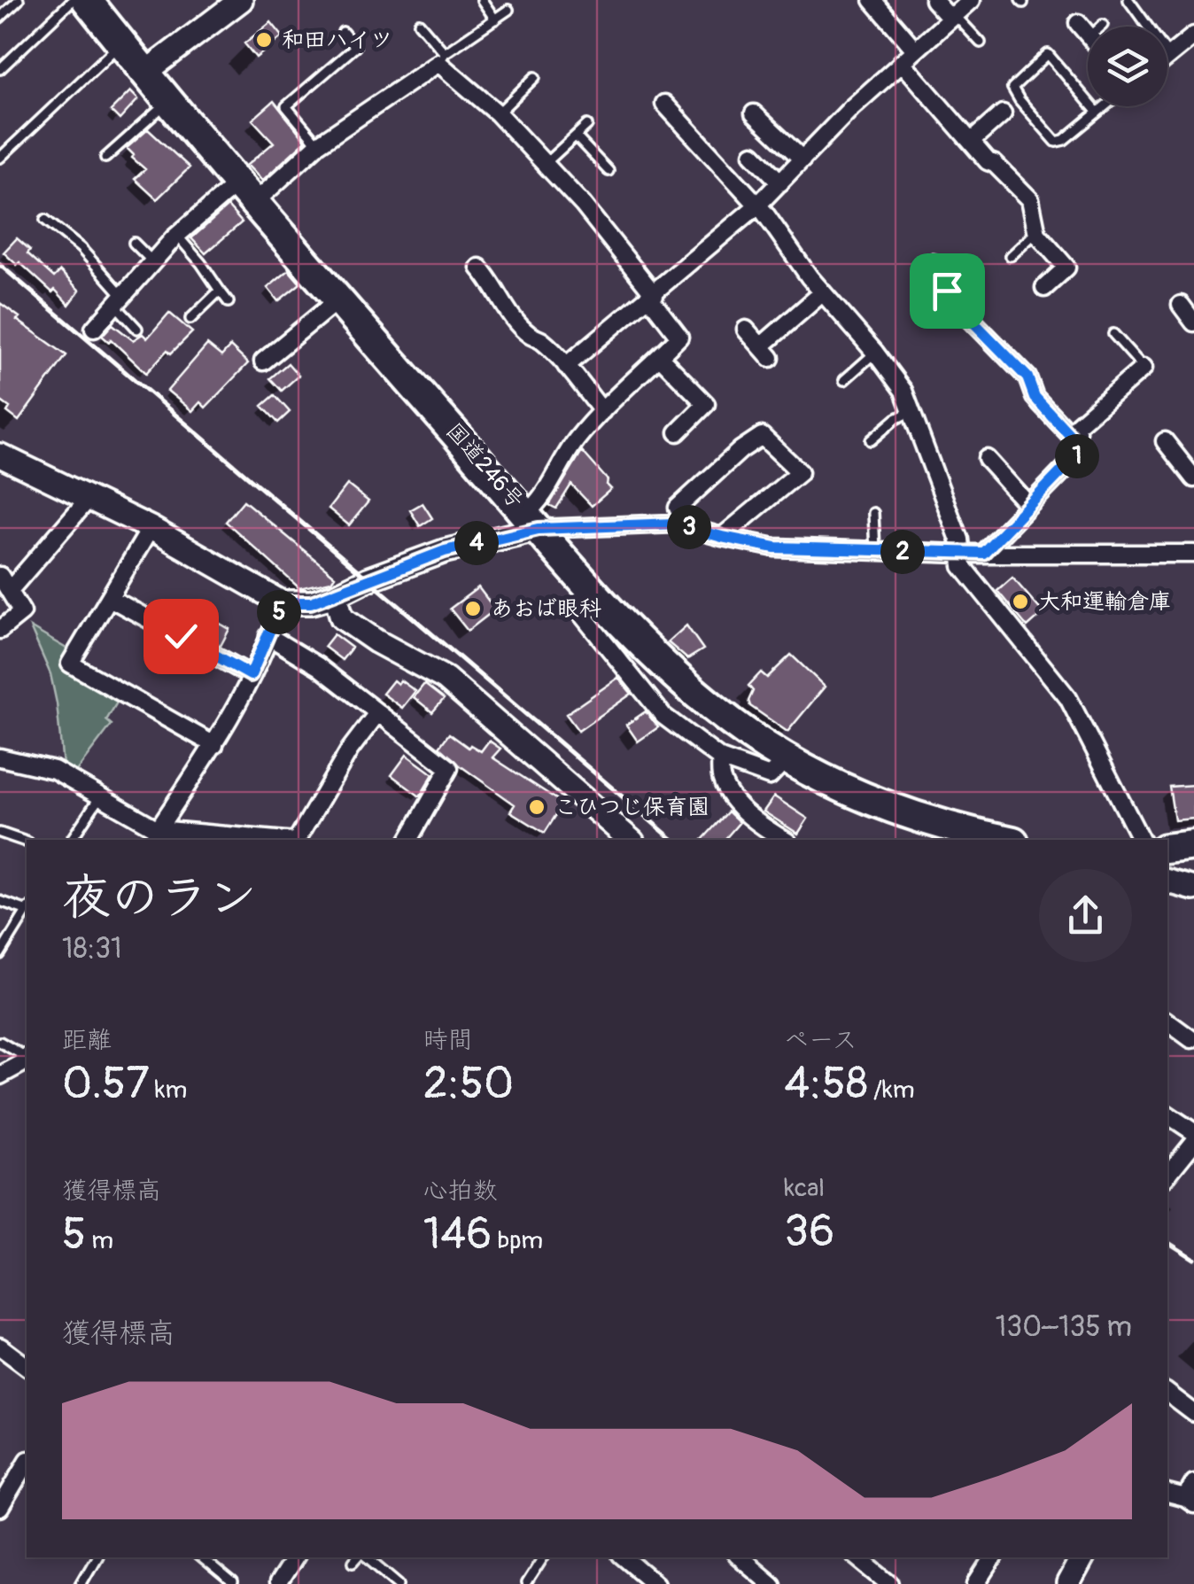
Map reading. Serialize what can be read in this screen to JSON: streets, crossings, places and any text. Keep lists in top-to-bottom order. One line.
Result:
{"streets":{"highway":["国道246号"]},"places":["和田ハイツ","大和運輸倉庫","あおば眼科","こひつじ保育園"],"page":{"pins":["1","3","4","2","5"],"heading":["夜のラン","18:31"],"stats":[["距離","0.57 km"],["時間","2:50"],["ペース","4:58 /km"],["獲得標高","5 m"],["心拍数","146 bpm"],["kcal","36"]],"chart":["獲得標高","130–135 m"]}}
